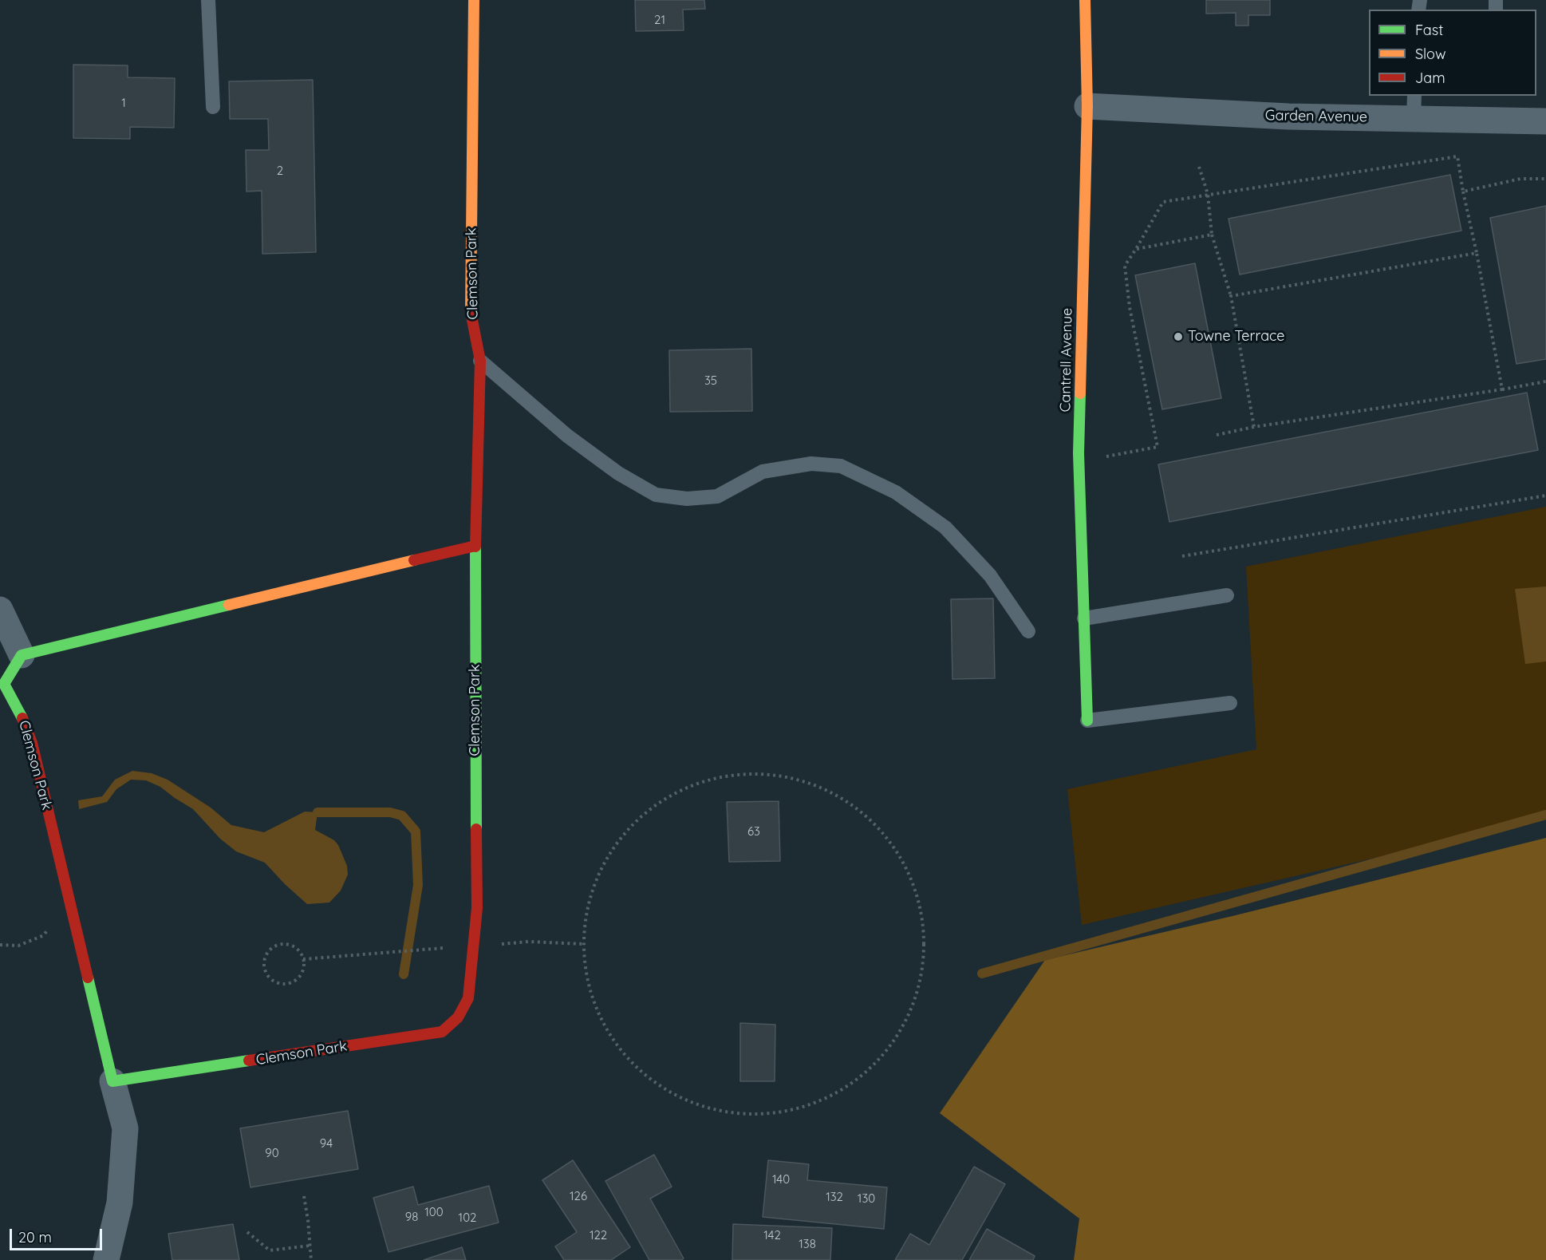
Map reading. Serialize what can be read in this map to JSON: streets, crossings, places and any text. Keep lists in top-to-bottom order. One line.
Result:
{"streets":{"street":["Garden Avenue","Clemson Park","Cantrell Avenue"]},"crossings":[["Garden Avenue","Cantrell Avenue"]],"places":["Towne Terrace"],"house_numbers":["21","1","2","35","63","94","90","140","126","132","130","100","98","102","122","142","138"],"legend":["Fast","Slow","Jam"],"scale_bar":"20 m"}
